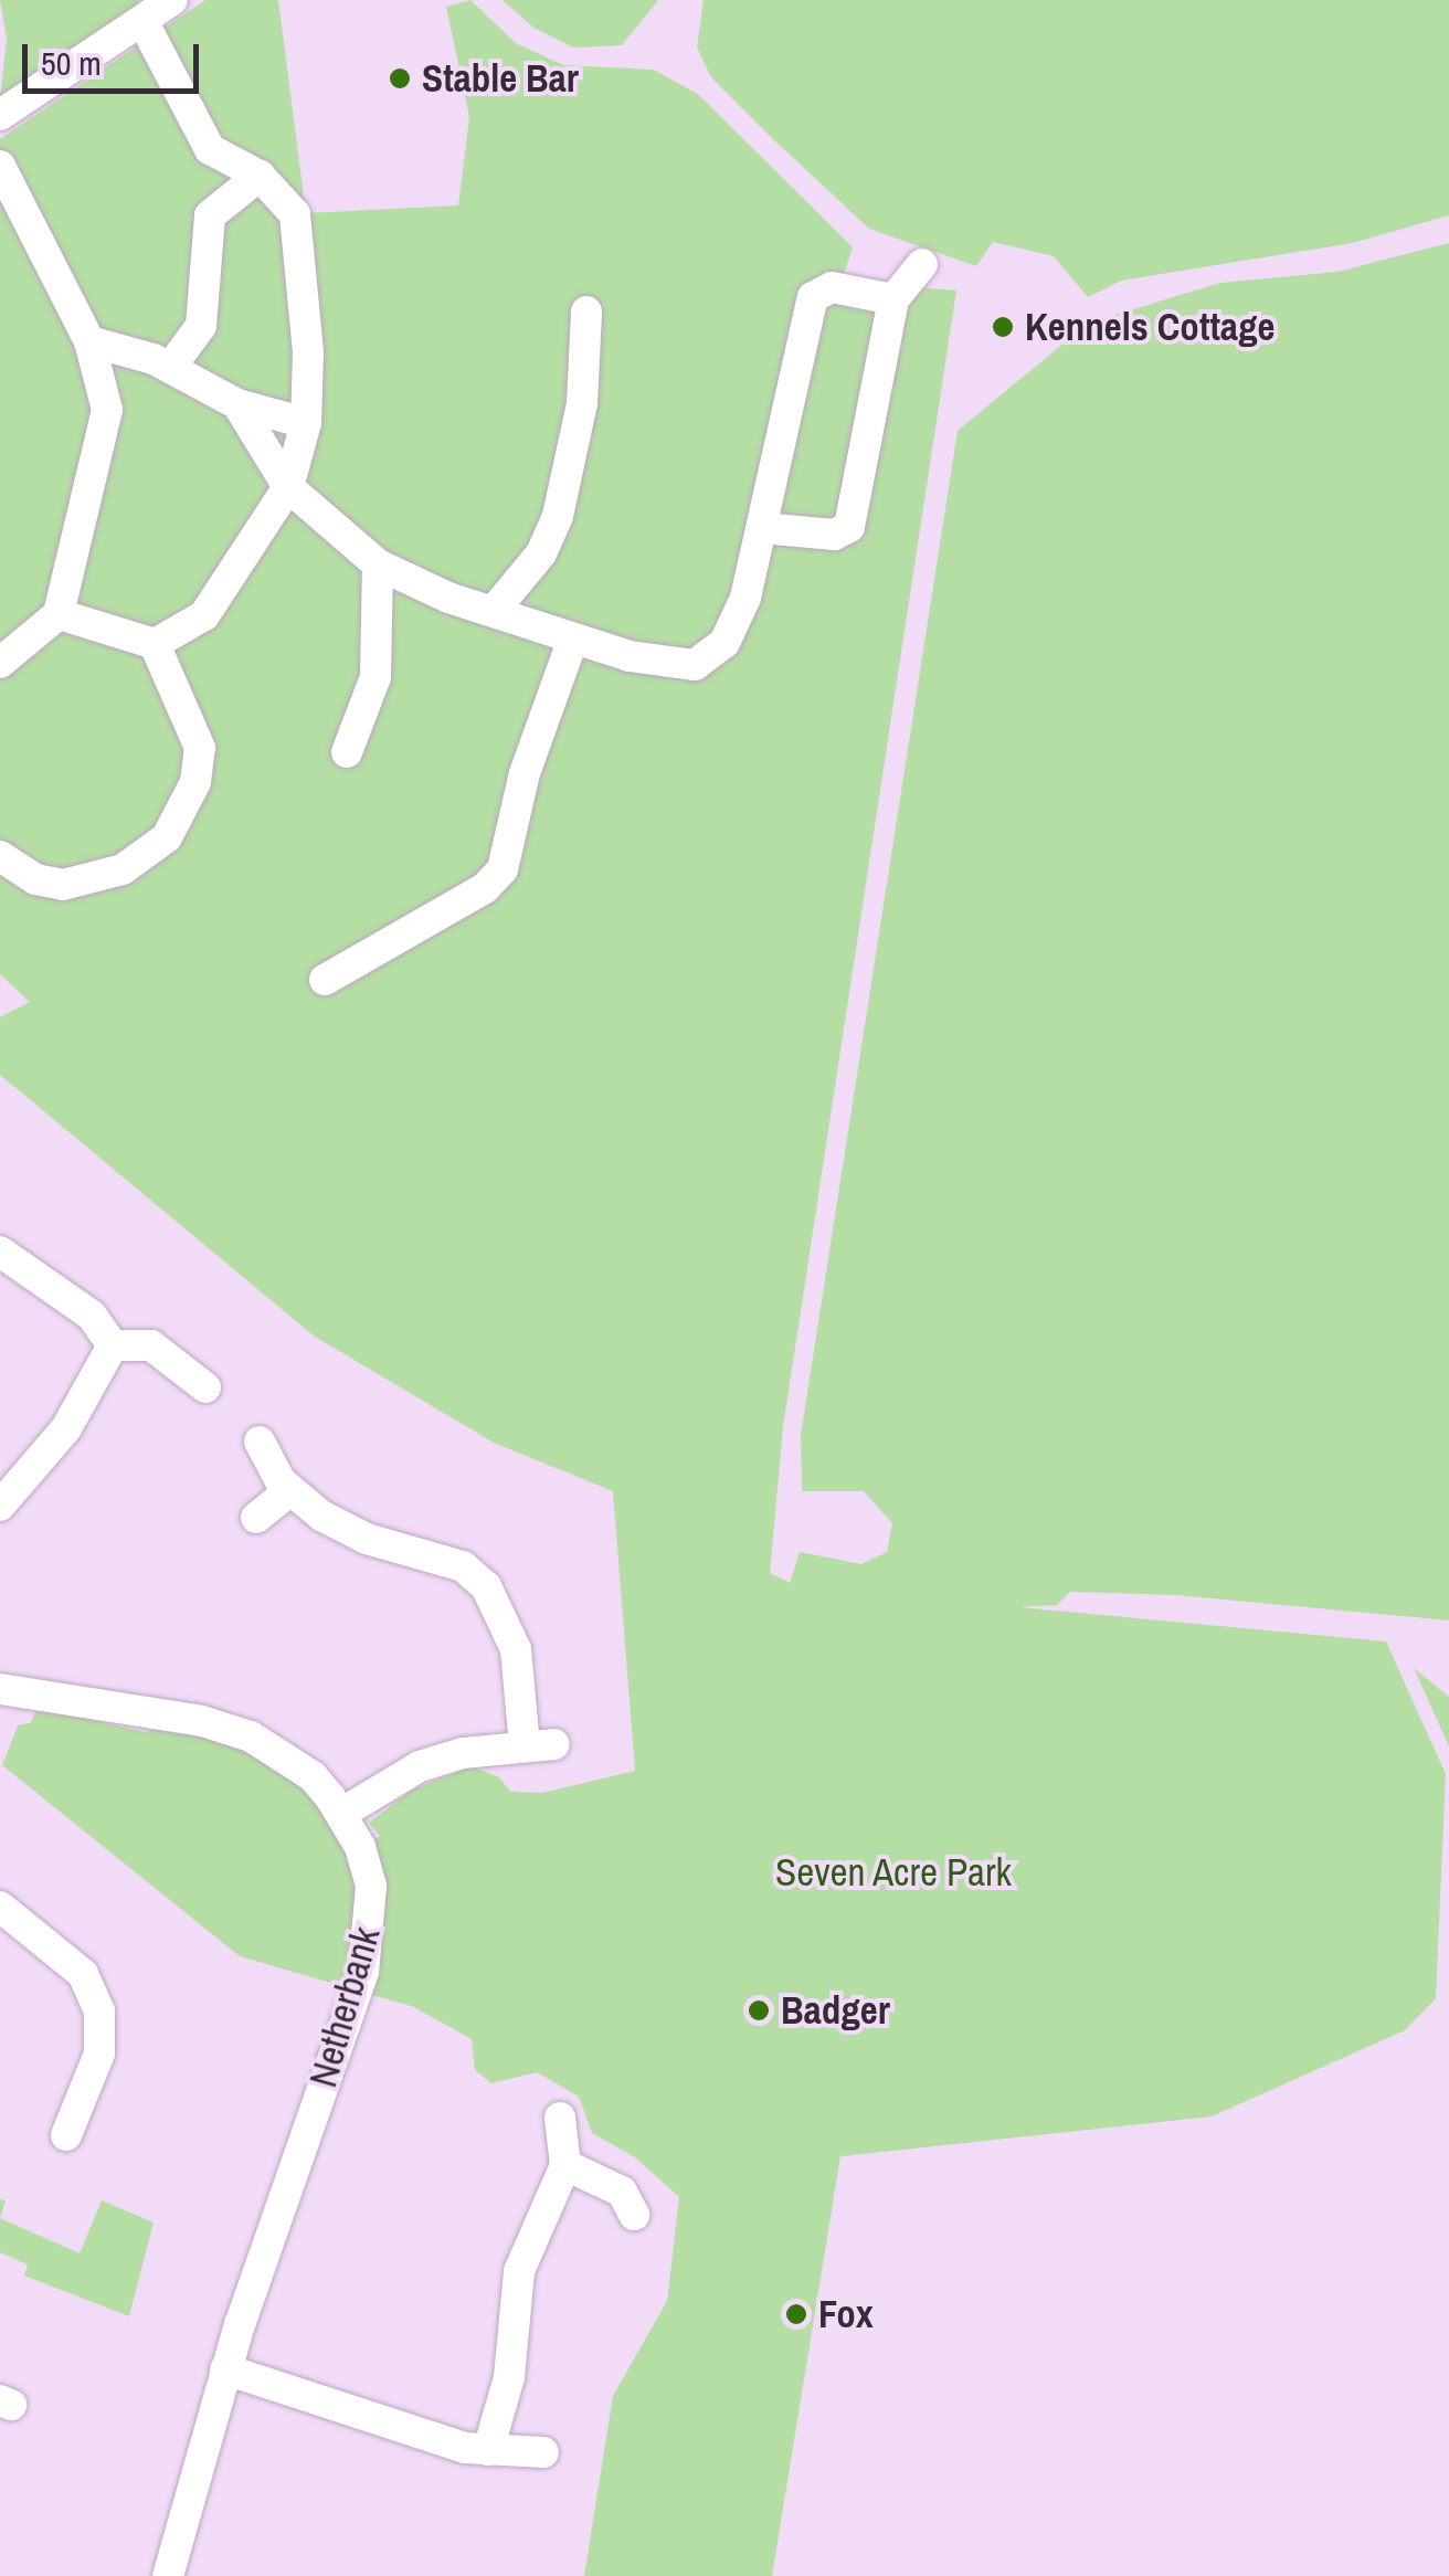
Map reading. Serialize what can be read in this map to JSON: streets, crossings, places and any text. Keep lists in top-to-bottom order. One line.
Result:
{"streets":{"street":["Netherbank"]},"parks":["Seven Acre Park"],"places":["Stable Bar","Kennels Cottage","Badger","Fox"],"scale_bar":"50 m"}
